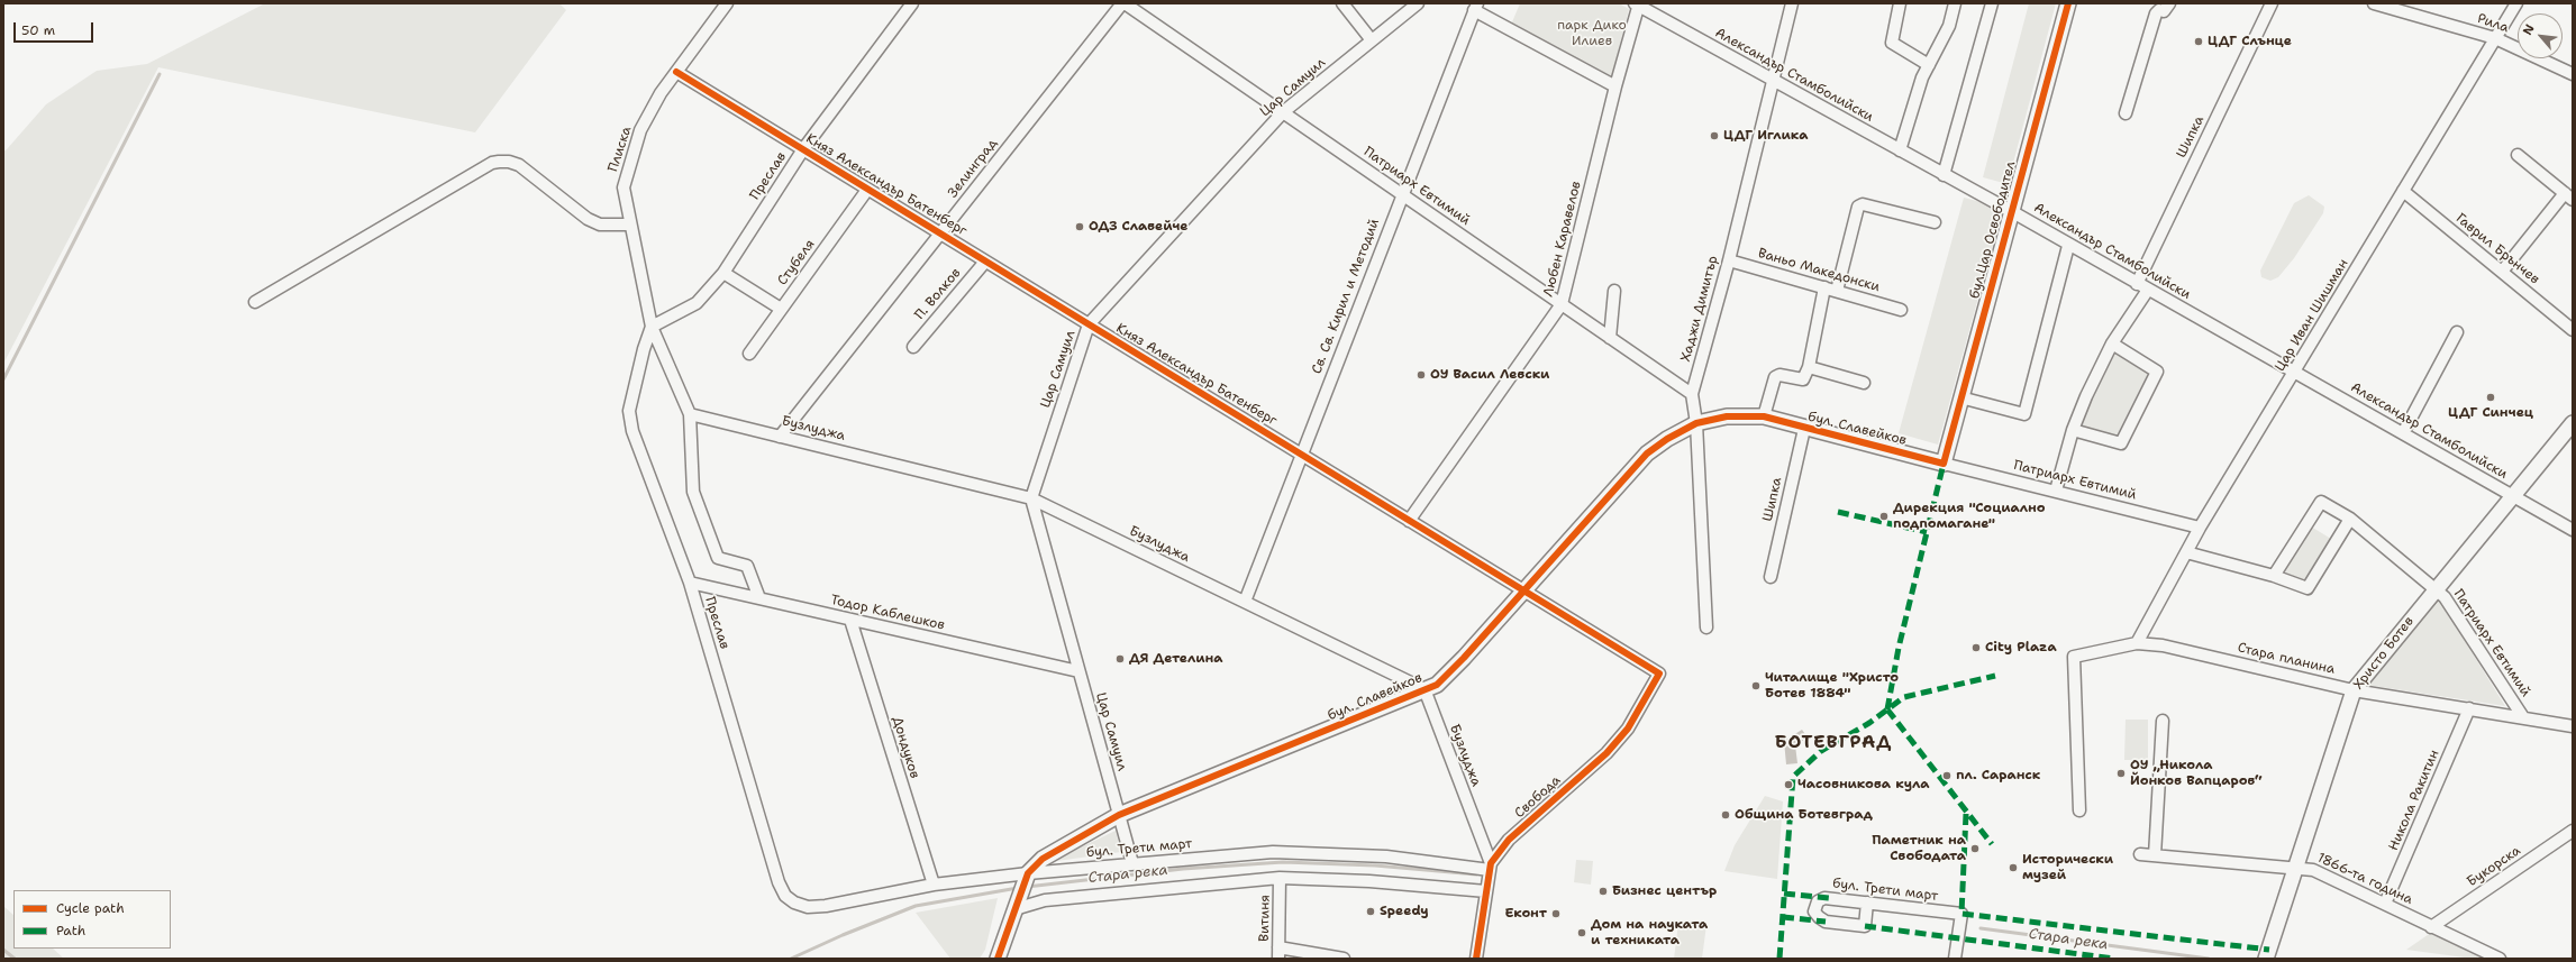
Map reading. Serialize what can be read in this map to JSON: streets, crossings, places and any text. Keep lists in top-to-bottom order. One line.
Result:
{"streets":{"street":["Рила","Александър Стамболийски","Цар Самуил","Шипка","Плиска","Зелинград","Преслав","Княз Александър Батенберг","Патриарх Евтимий","бул.Цар Освободител","Любен Каравелов","Гаврил Брънчев","Стубеля","Ваньо Македонски","П. Волков","Св. Св. Кирил и Методий","Хаджи Димитър","Цар Иван Шишман","Бузлуджа","бул. Славейков","Тодор Каблешков","Христо Ботев","Стара планина","Дондуков","Свобода","Никола Ракитин","бул. Трети март","Букорска","1866-та година","Витиня"]},"crossings":[["Рила","Цар Иван Шишман"],["Александър Стамболийски","Шипка"],["Александър Стамболийски","бул.Цар Освободител"],["Александър Стамболийски","Любен Каравелов"],["Александър Стамболийски","Хаджи Димитър"],["Александър Стамболийски","Цар Иван Шишман"],["Александър Стамболийски","Христо Ботев"],["Цар Самуил","Княз Александър Батенберг"],["Цар Самуил","Патриарх Евтимий"],["Цар Самуил","Бузлуджа"],["Цар Самуил","бул. Славейков"],["Цар Самуил","Тодор Каблешков"],["Цар Самуил","бул. Трети март"],["Шипка","бул. Славейков"],["Плиска","Преслав"],["Плиска","Княз Александър Батенберг"],["Плиска","Бузлуджа"],["Зелинград","Княз Александър Батенберг"],["Зелинград","Патриарх Евтимий"],["Зелинград","Бузлуджа"],["Преслав","Княз Александър Батенберг"],["Преслав","Тодор Каблешков"],["Преслав","бул. Трети март"],["Княз Александър Батенберг","Любен Каравелов"],["Княз Александър Батенберг","Стубеля"],["Княз Александър Батенберг","П. Волков"],["Княз Александър Батенберг","Св. Св. Кирил и Методий"],["Княз Александър Батенберг","бул. Славейков"],["Княз Александър Батенберг","Свобода"],["Патриарх Евтимий","бул.Цар Освободител"],["Патриарх Евтимий","Любен Каравелов"],["Патриарх Евтимий","Св. Св. Кирил и Методий"],["Патриарх Евтимий","Хаджи Димитър"],["Патриарх Евтимий","Цар Иван Шишман"],["Патриарх Евтимий","бул. Славейков"],["Патриарх Евтимий","Христо Ботев"],["Патриарх Евтимий","Стара планина"],["бул.Цар Освободител","бул. Славейков"],["Гаврил Брънчев","Цар Иван Шишман"],["Ваньо Македонски","Хаджи Димитър"],["Св. Св. Кирил и Методий","Бузлуджа"],["Хаджи Димитър","бул. Славейков"],["Цар Иван Шишман","Стара планина"],["Бузлуджа","бул. Славейков"],["Бузлуджа","Свобода"],["Бузлуджа","бул. Трети март"],["бул. Славейков","бул. Трети март"],["Тодор Каблешков","Дондуков"],["Христо Ботев","Стара планина"],["Христо Ботев","1866-та година"],["Стара планина","Никола Ракитин"],["Дондуков","бул. Трети март"],["Свобода","бул. Трети март"],["Никола Ракитин","1866-та година"],["Букорска","1866-та година"]],"districts":["БОТЕВГРАД"],"water":["Стара река"],"parks":["парк Дико Илиев"],"places":["ЦДГ Слънце","ЦДГ Иглика","ОДЗ Славейче","ОУ Васил Левски","ЦДГ Синчец","Дирекция \"Социално подпомагане\"","City Plaza","ДЯ Детелина","Читалище \"Христо Ботев 1884\"","ОУ „Никола Йонков Вапцаров“","пл. Саранск","Часовникова кула","Община Ботевград","Паметник на Свободата","Исторически музей","Бизнес център","Speedy","Еконт","Дом на науката и техниката"],"legend":["Cycle path","Path"],"scale_bar":"50 m","north":"top left"}
